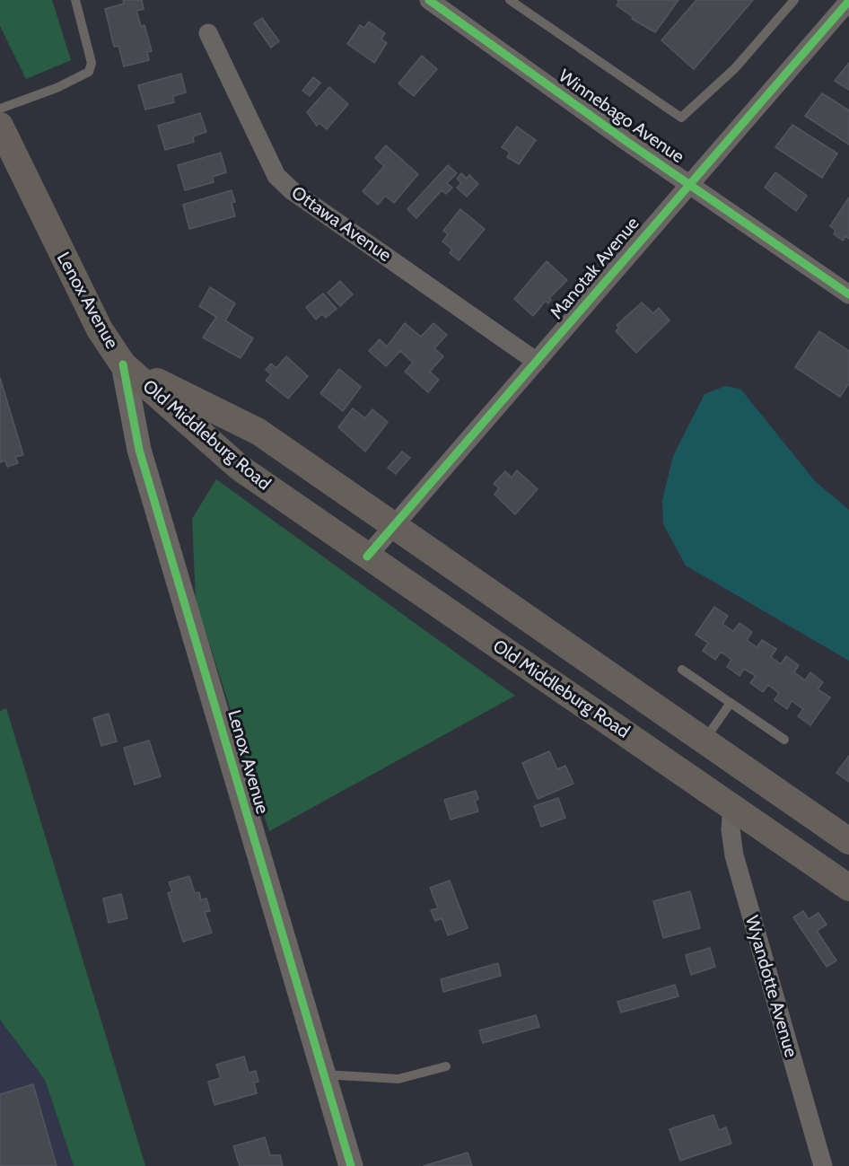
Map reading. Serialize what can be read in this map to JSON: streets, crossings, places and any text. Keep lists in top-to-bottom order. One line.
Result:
{"streets":{"main road":["Lenox Avenue","Old Middleburg Road"],"street":["Winnebago Avenue","Ottawa Avenue","Manotak Avenue","Wyandotte Avenue"]},"crossings":[["Winnebago Avenue","Manotak Avenue"],["Ottawa Avenue","Manotak Avenue"],["Manotak Avenue","Old Middleburg Road"],["Lenox Avenue","Old Middleburg Road"],["Old Middleburg Road","Wyandotte Avenue"]]}
